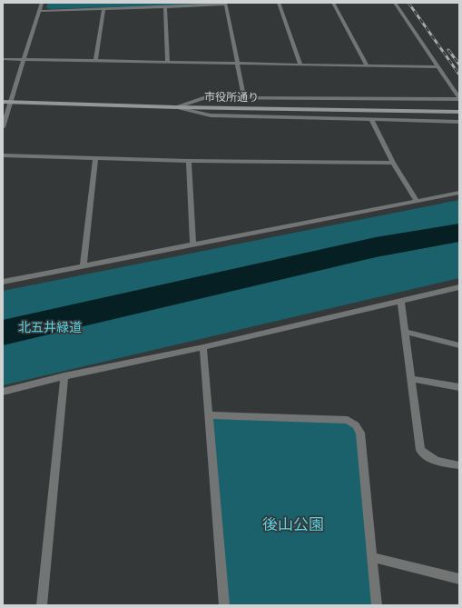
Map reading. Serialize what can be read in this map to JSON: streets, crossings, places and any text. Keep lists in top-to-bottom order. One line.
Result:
{"streets":{"street":["市役所通り"]},"parks":["北五井緑道","後山公園"]}
